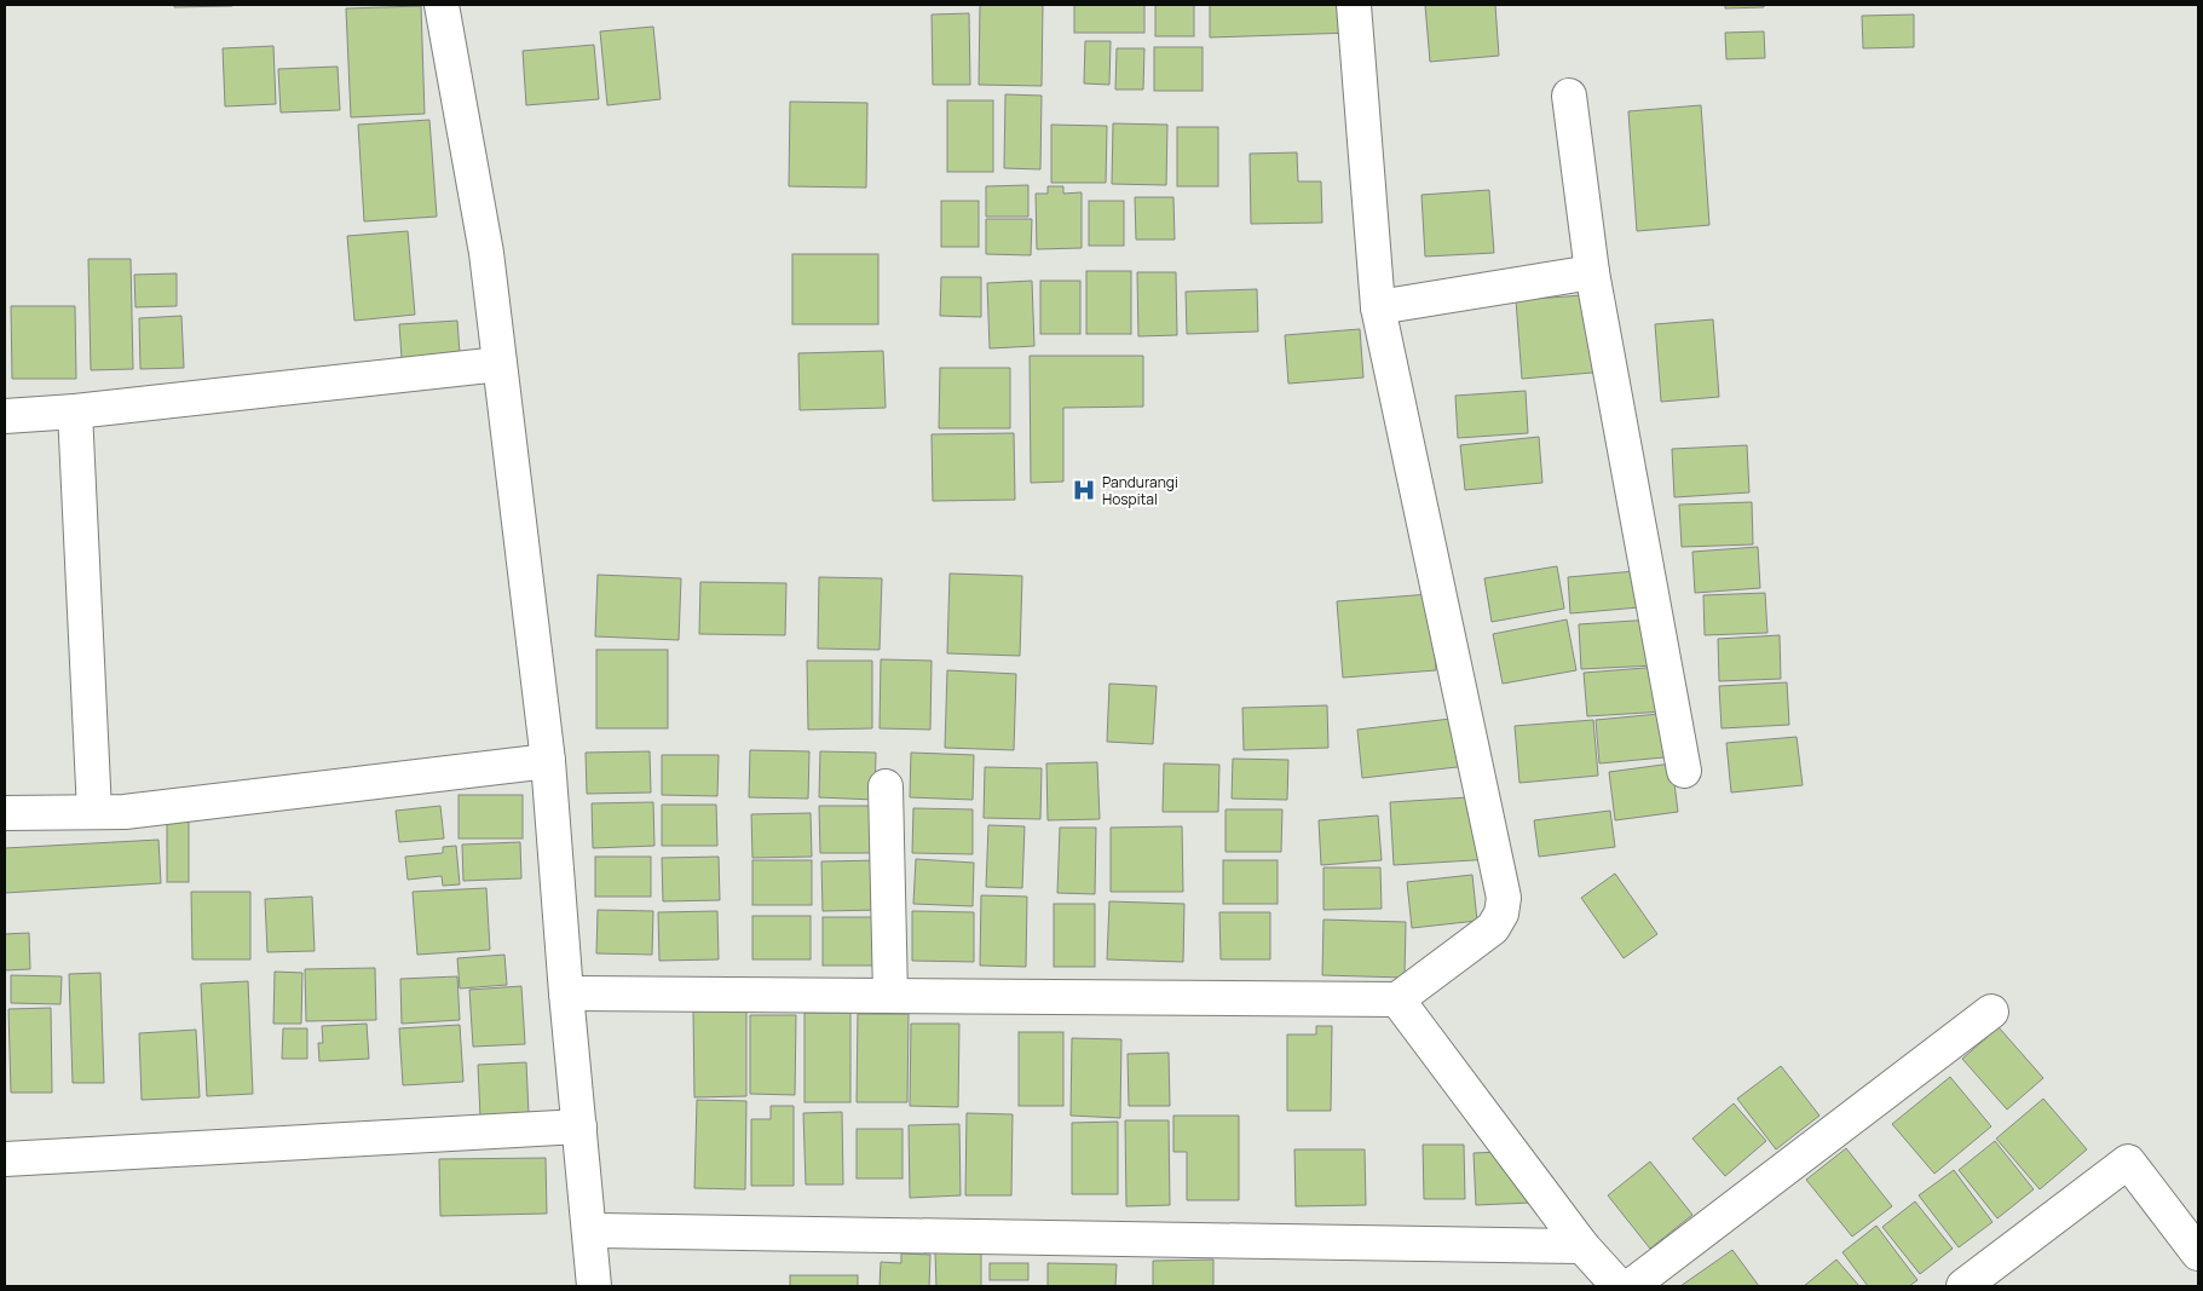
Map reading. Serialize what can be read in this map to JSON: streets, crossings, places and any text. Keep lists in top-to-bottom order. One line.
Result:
{"places":{"hospital":["Pandurangi Hospital"]}}
